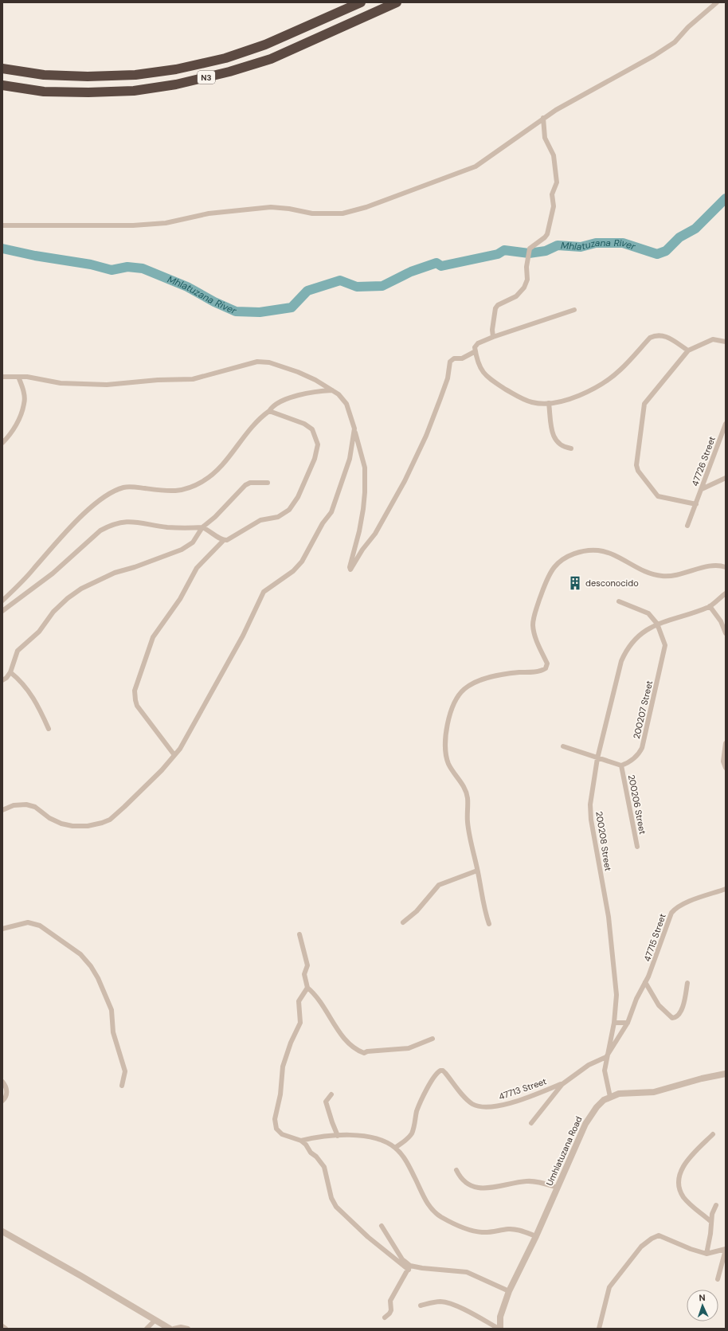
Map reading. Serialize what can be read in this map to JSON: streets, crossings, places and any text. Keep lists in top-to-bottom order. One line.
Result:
{"streets":{"highway":["N3"],"street":["47726 Street","200207 Street","200206 Street","200208 Street","47715 Street","47713 Street","Umhlatuzana Road"]},"crossings":[["200207 Street","200206 Street"],["200207 Street","200208 Street"],["200208 Street","47715 Street"],["200208 Street","Umhlatuzana Road"]],"water":["Mhlatuzana River"],"places":{"building":["desconocido"]},"north":"top"}
